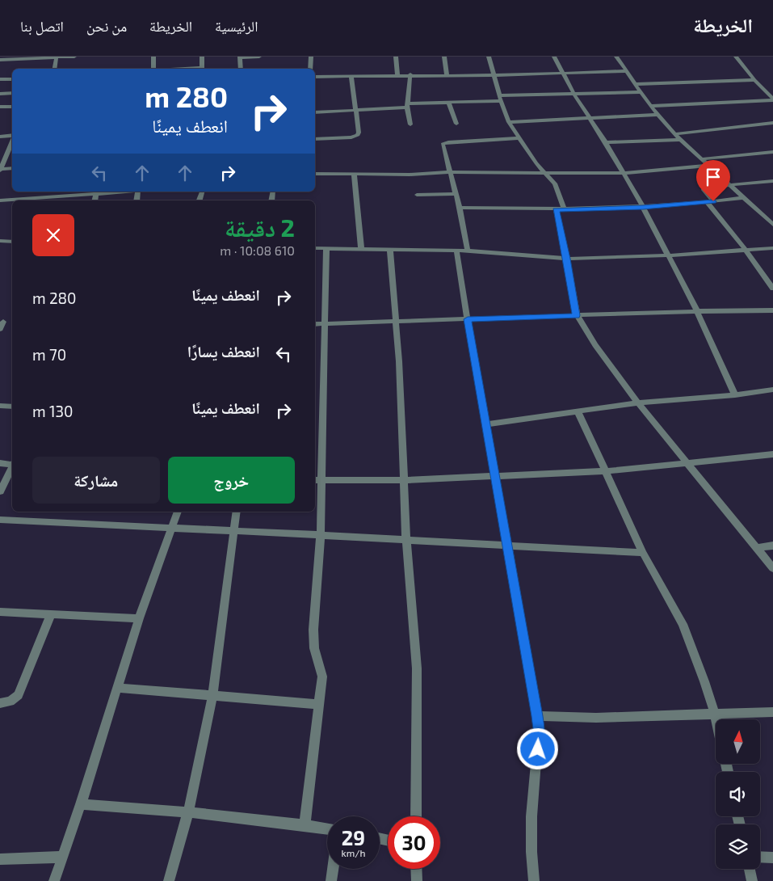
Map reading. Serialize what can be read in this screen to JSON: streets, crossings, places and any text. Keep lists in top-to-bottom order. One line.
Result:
{"north":"top","page":{"header":"الخريطة","nav":["الرئيسية","الخريطة","من نحن","اتصل بنا"],"turn":["280 m","انعطف يمينًا"],"heading":["2 دقيقة","610 m · 10:08"],"list":[{"name":"انعطف يمينًا","value":"280 m"},{"name":"انعطف يسارًا","value":"70 m"},{"name":"انعطف يمينًا","value":"130 m"}],"buttons":["خروج","مشاركة"],"speed":"29 km/h","limit":"30"}}
